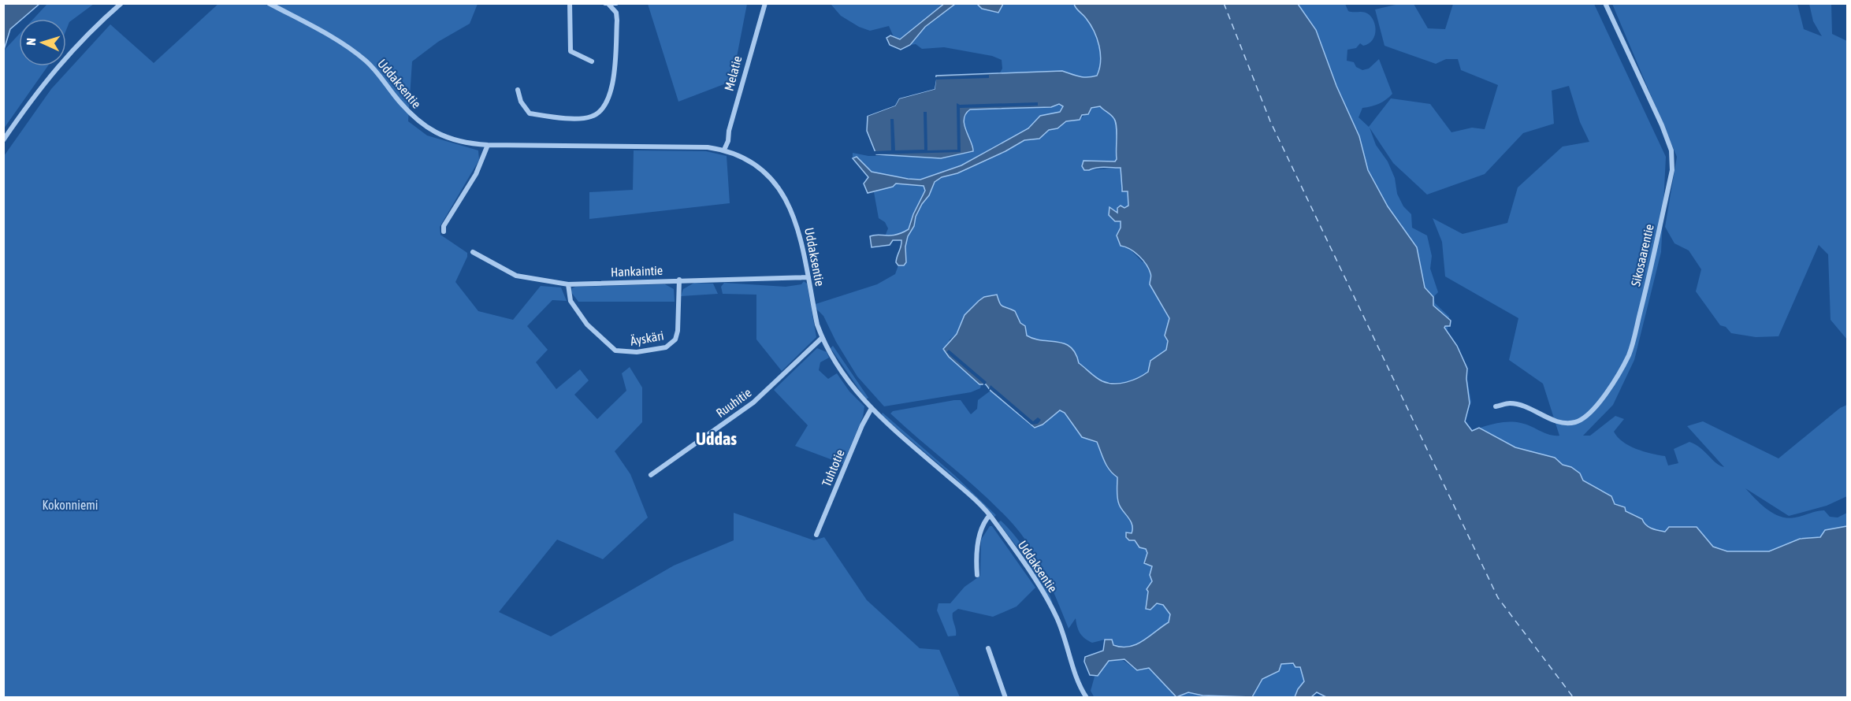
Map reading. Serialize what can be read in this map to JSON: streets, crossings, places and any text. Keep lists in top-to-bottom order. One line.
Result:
{"streets":{"street":["Melatie","Uddaksentie","Sikosaarentie","Hankaintie","Äyskäri","Ruuhitie","Tuhtotie"]},"crossings":[["Melatie","Uddaksentie"],["Uddaksentie","Hankaintie"],["Uddaksentie","Ruuhitie"],["Uddaksentie","Tuhtotie"],["Hankaintie","Äyskäri"]],"districts":["Uddas"],"parks":["Kokonniemi"],"north":"left"}
